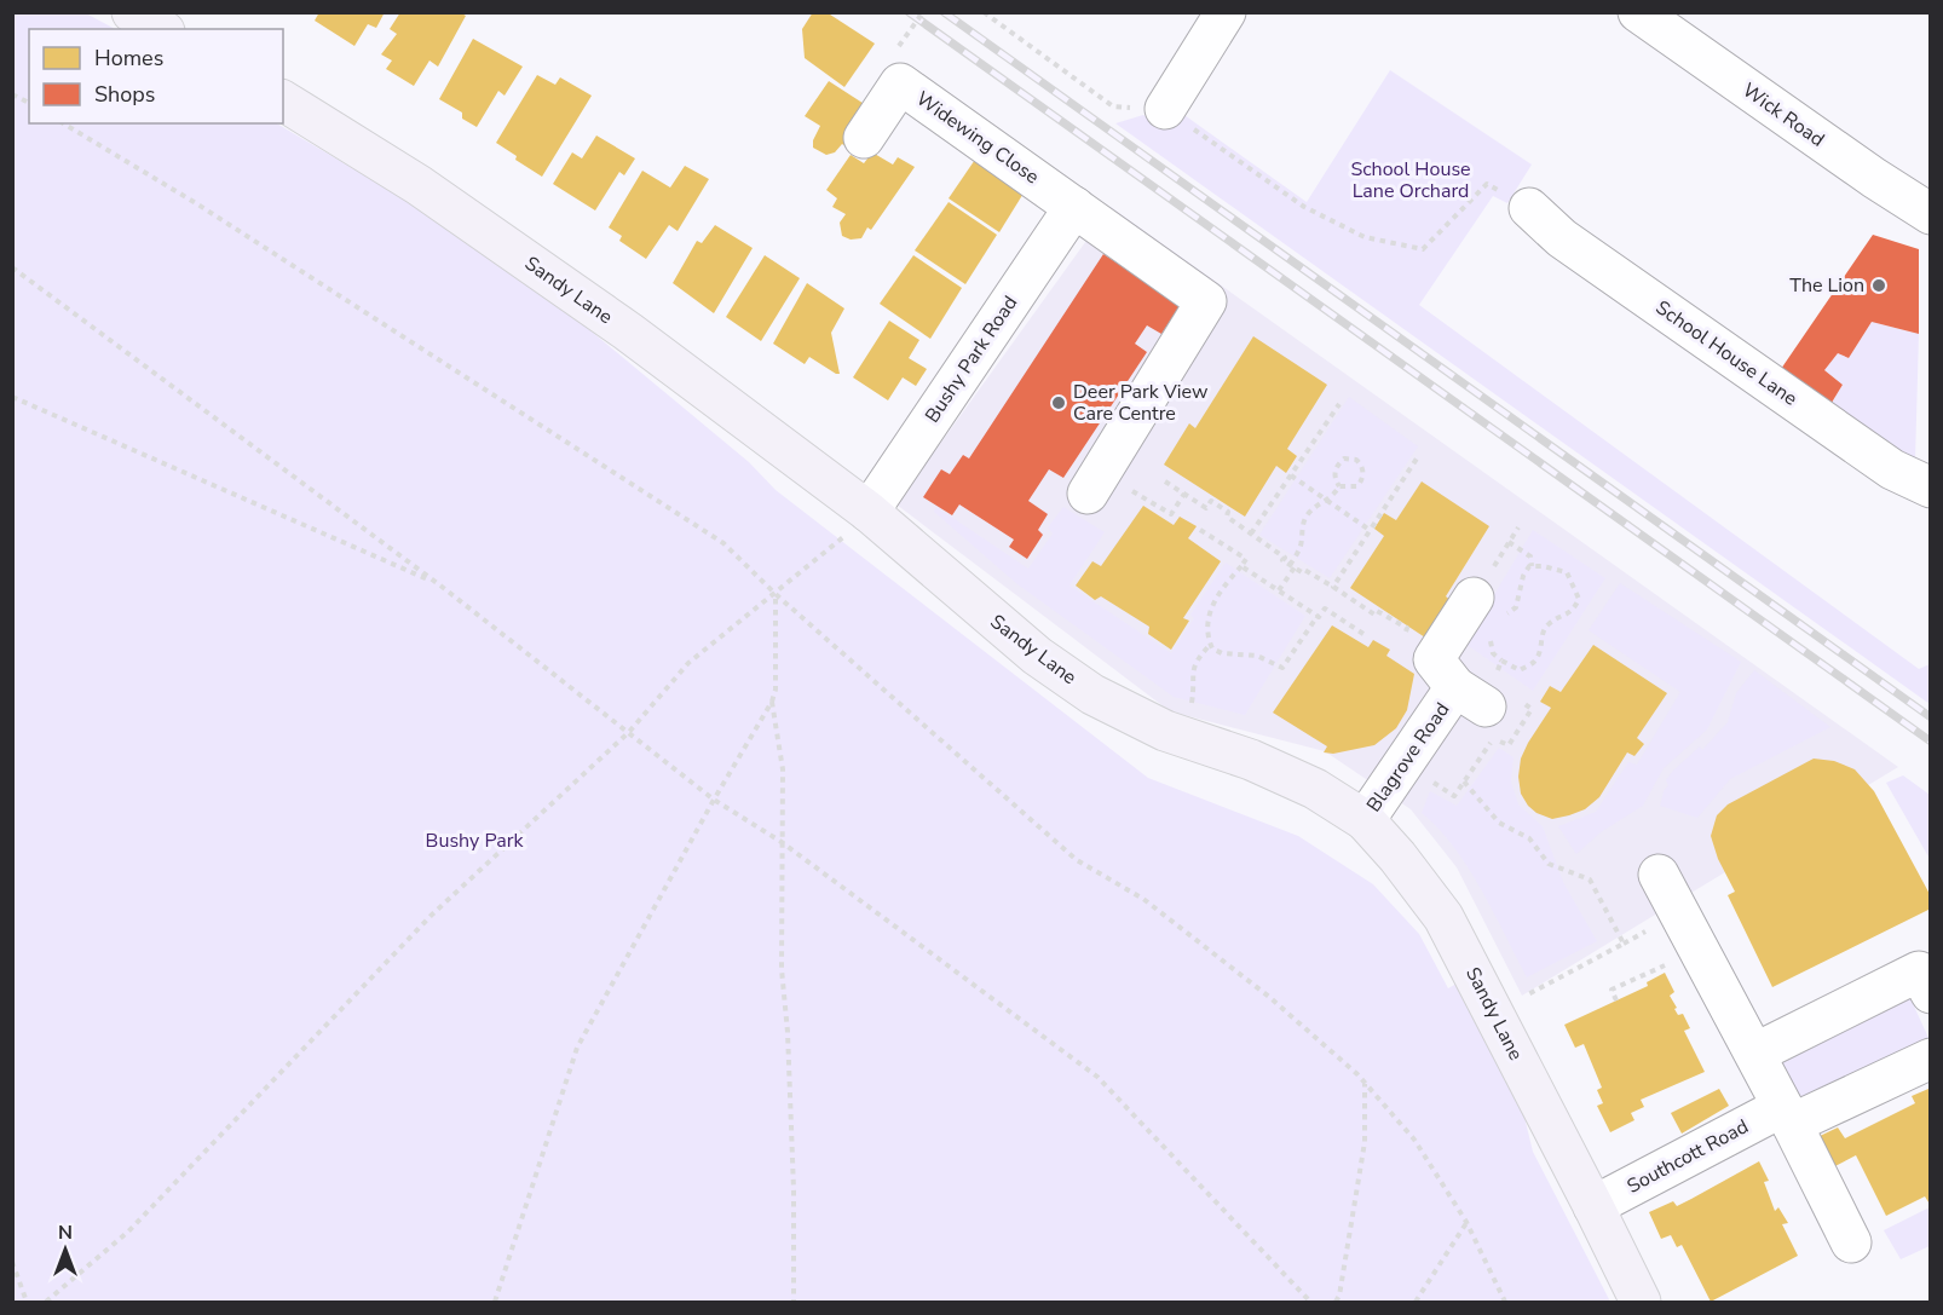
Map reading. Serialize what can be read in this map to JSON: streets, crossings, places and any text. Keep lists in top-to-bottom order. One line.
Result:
{"streets":{"main road":["Sandy Lane"],"street":["Wick Road","Widewing Close","School House Lane","Bushy Park Road","Blagrove Road","Southcott Road"]},"crossings":[["Widewing Close","Bushy Park Road"],["Sandy Lane","Bushy Park Road"],["Sandy Lane","Blagrove Road"],["Sandy Lane","Southcott Road"]],"parks":["School House Lane Orchard","Bushy Park"],"places":["The Lion","Deer Park View Care Centre"],"legend":["Homes","Shops"],"north":"top"}
